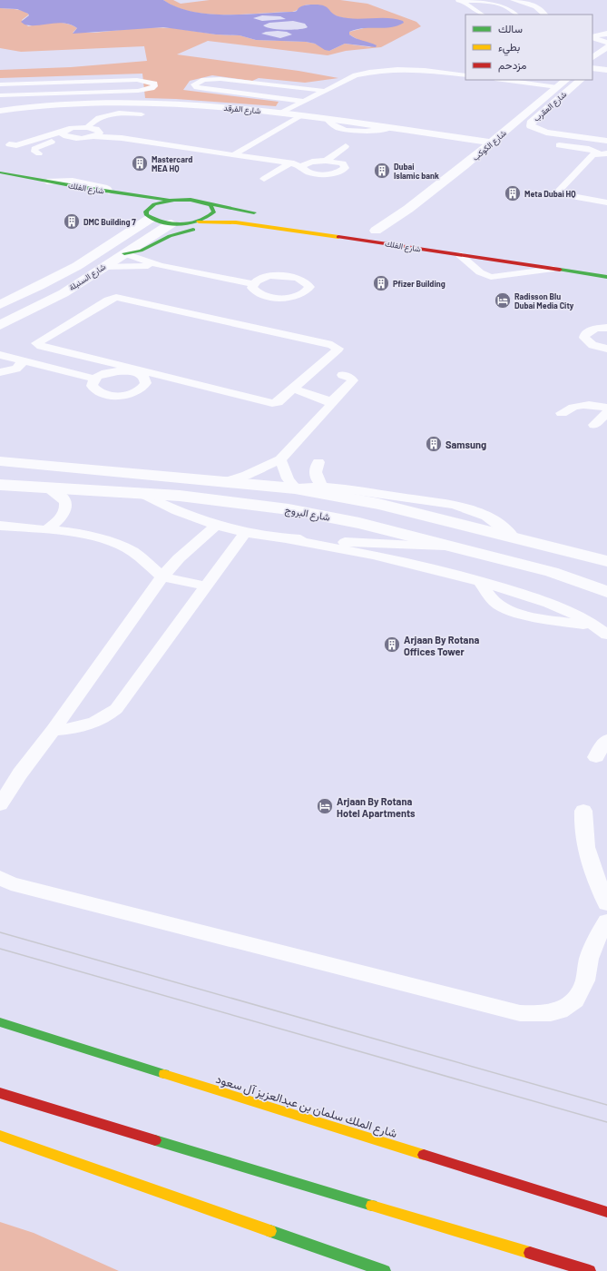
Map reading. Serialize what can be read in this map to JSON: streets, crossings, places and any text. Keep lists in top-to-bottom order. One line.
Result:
{"streets":{"street":["شارع العقرب","شارع الفرقد","شارع الكوكب","شارع الفلك","شارع السنبلة","شارع البروج","شارع الملك سلمان بن عبدالعزيز آل سعود"]},"crossings":[["شارع الفرقد","شارع الكوكب"],["شارع الفلك","شارع السنبلة"]],"places":{"building":["Mastercard MEA HQ","Dubai Islamic bank","Meta Dubai HQ","DMC Building 7","Pfizer Building","Samsung","Arjaan By Rotana Offices Tower"],"hotel":["Radisson Blu Dubai Media City","Arjaan By Rotana Hotel Apartments"]},"legend":["سالك","بطيء","مزدحم"]}
